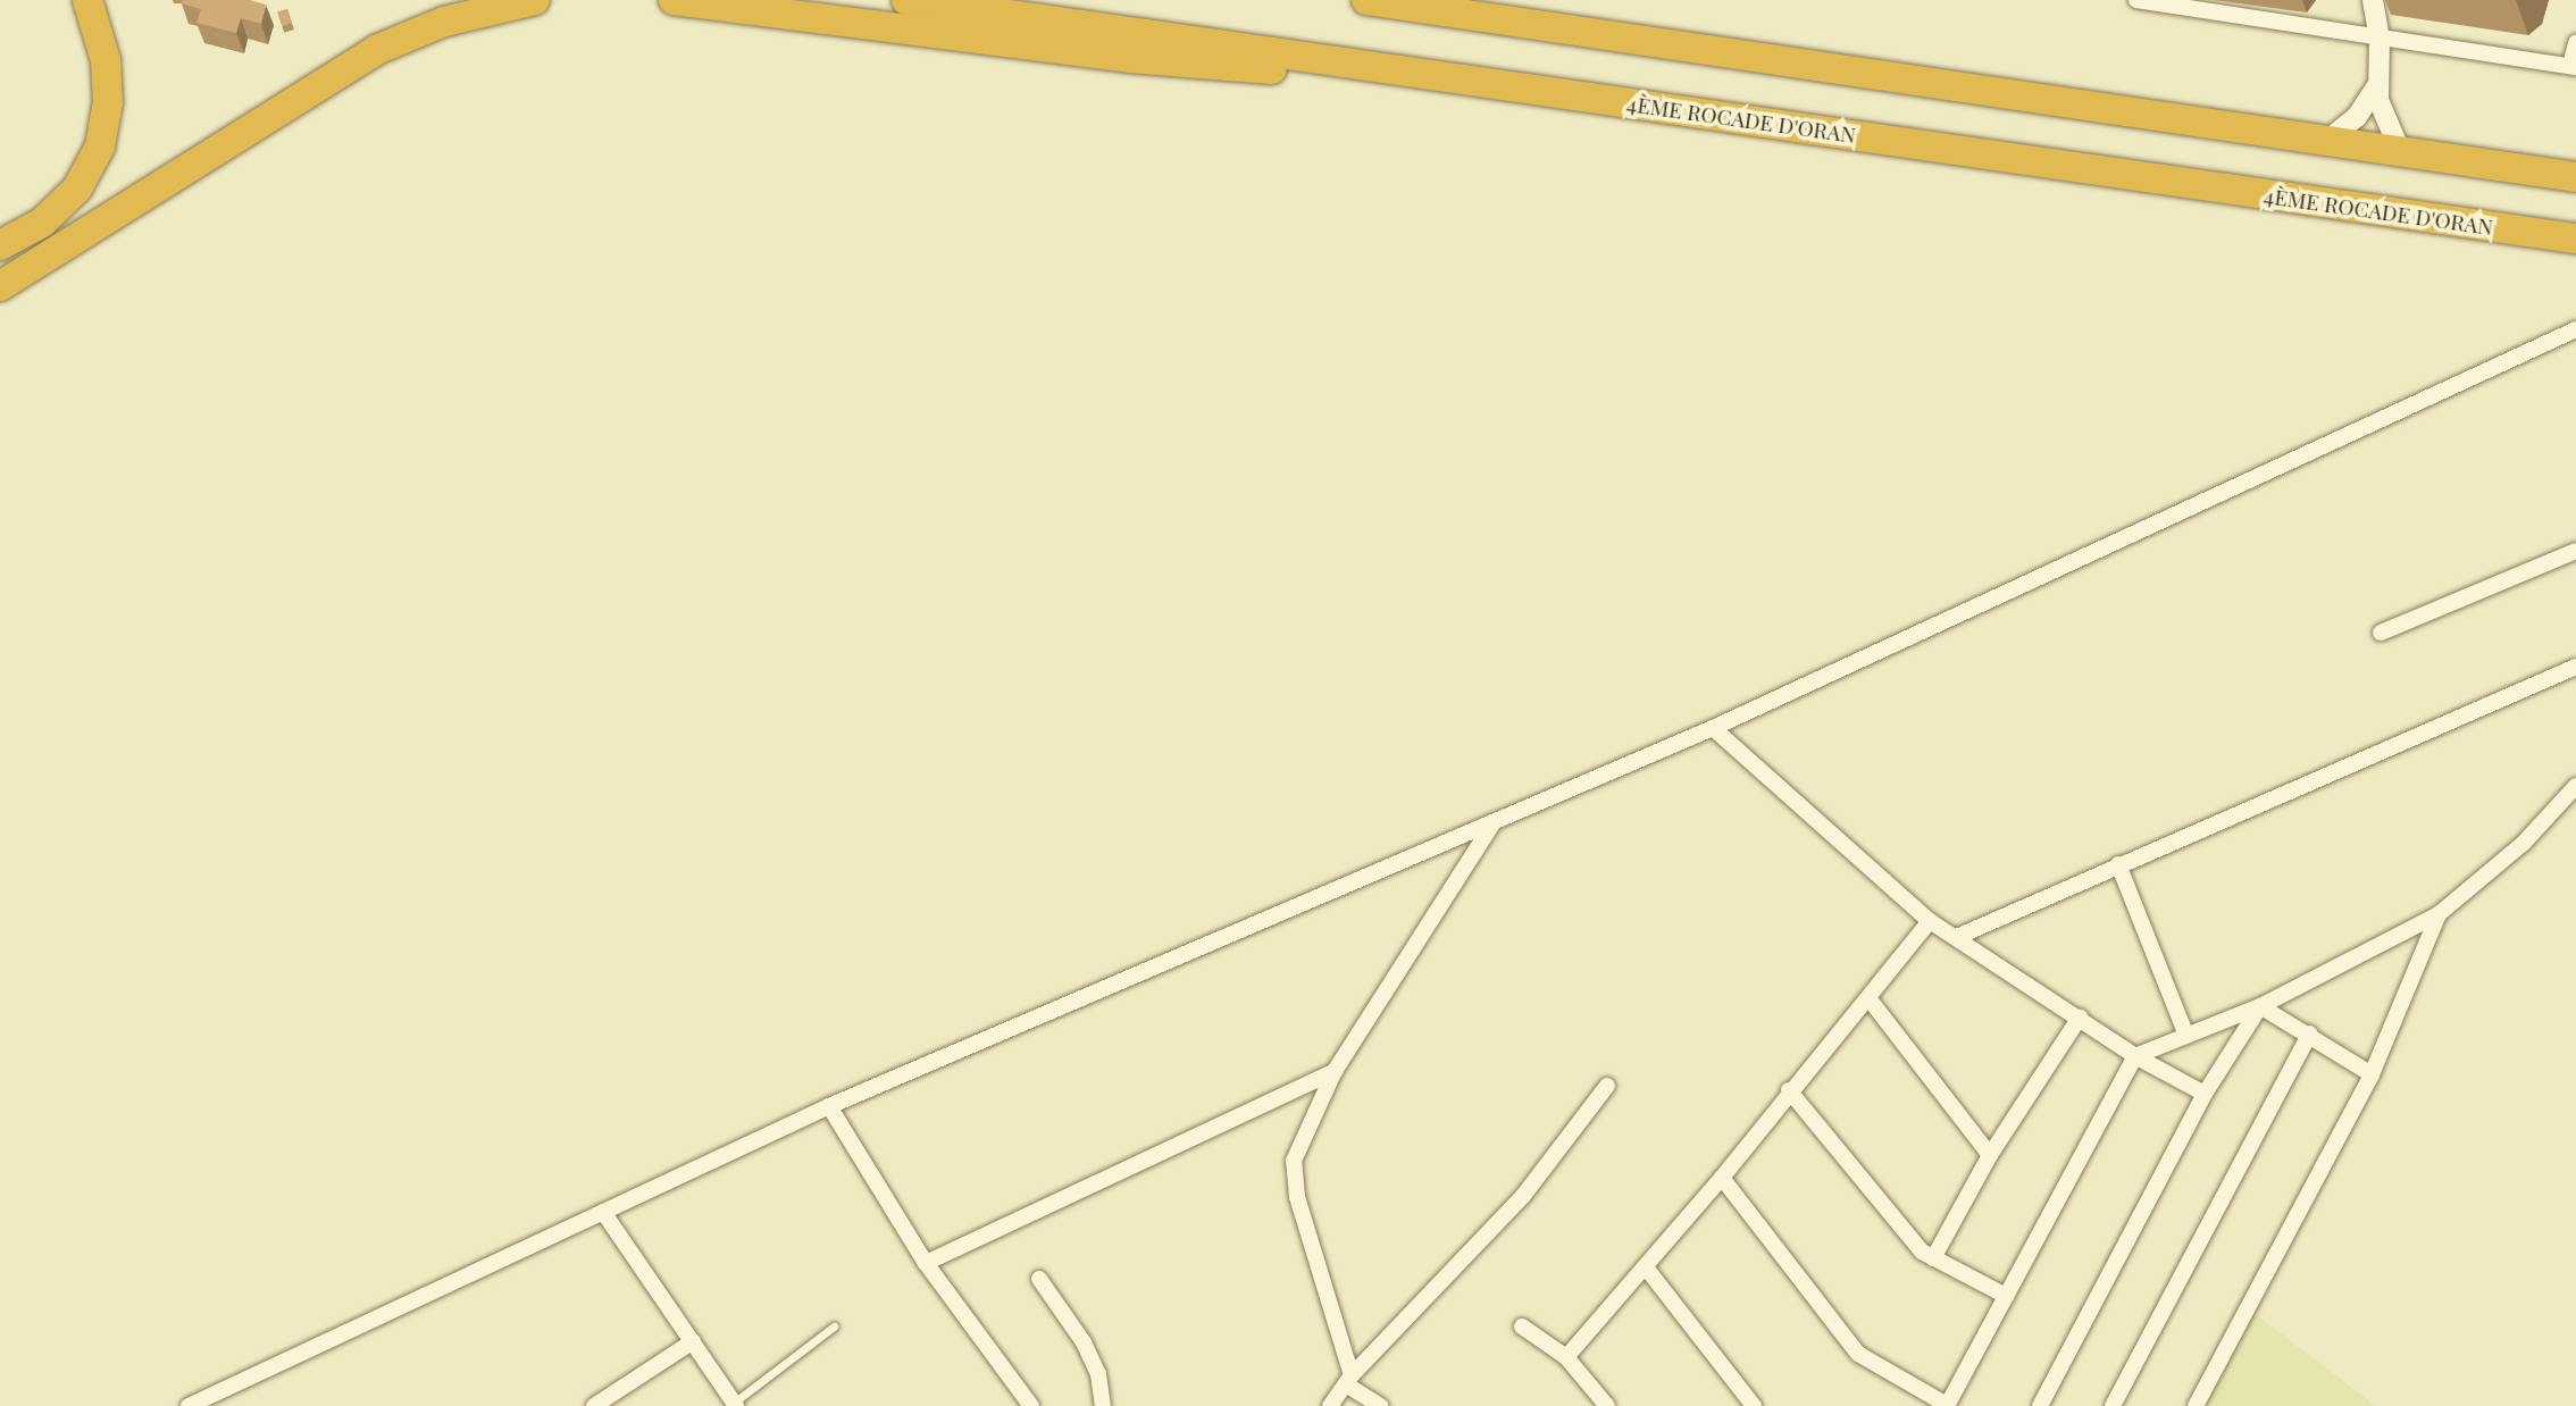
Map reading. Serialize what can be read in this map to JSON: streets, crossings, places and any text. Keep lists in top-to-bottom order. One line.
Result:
{"streets":{"highway":["4ÈME ROCADE D'ORAN"]}}
